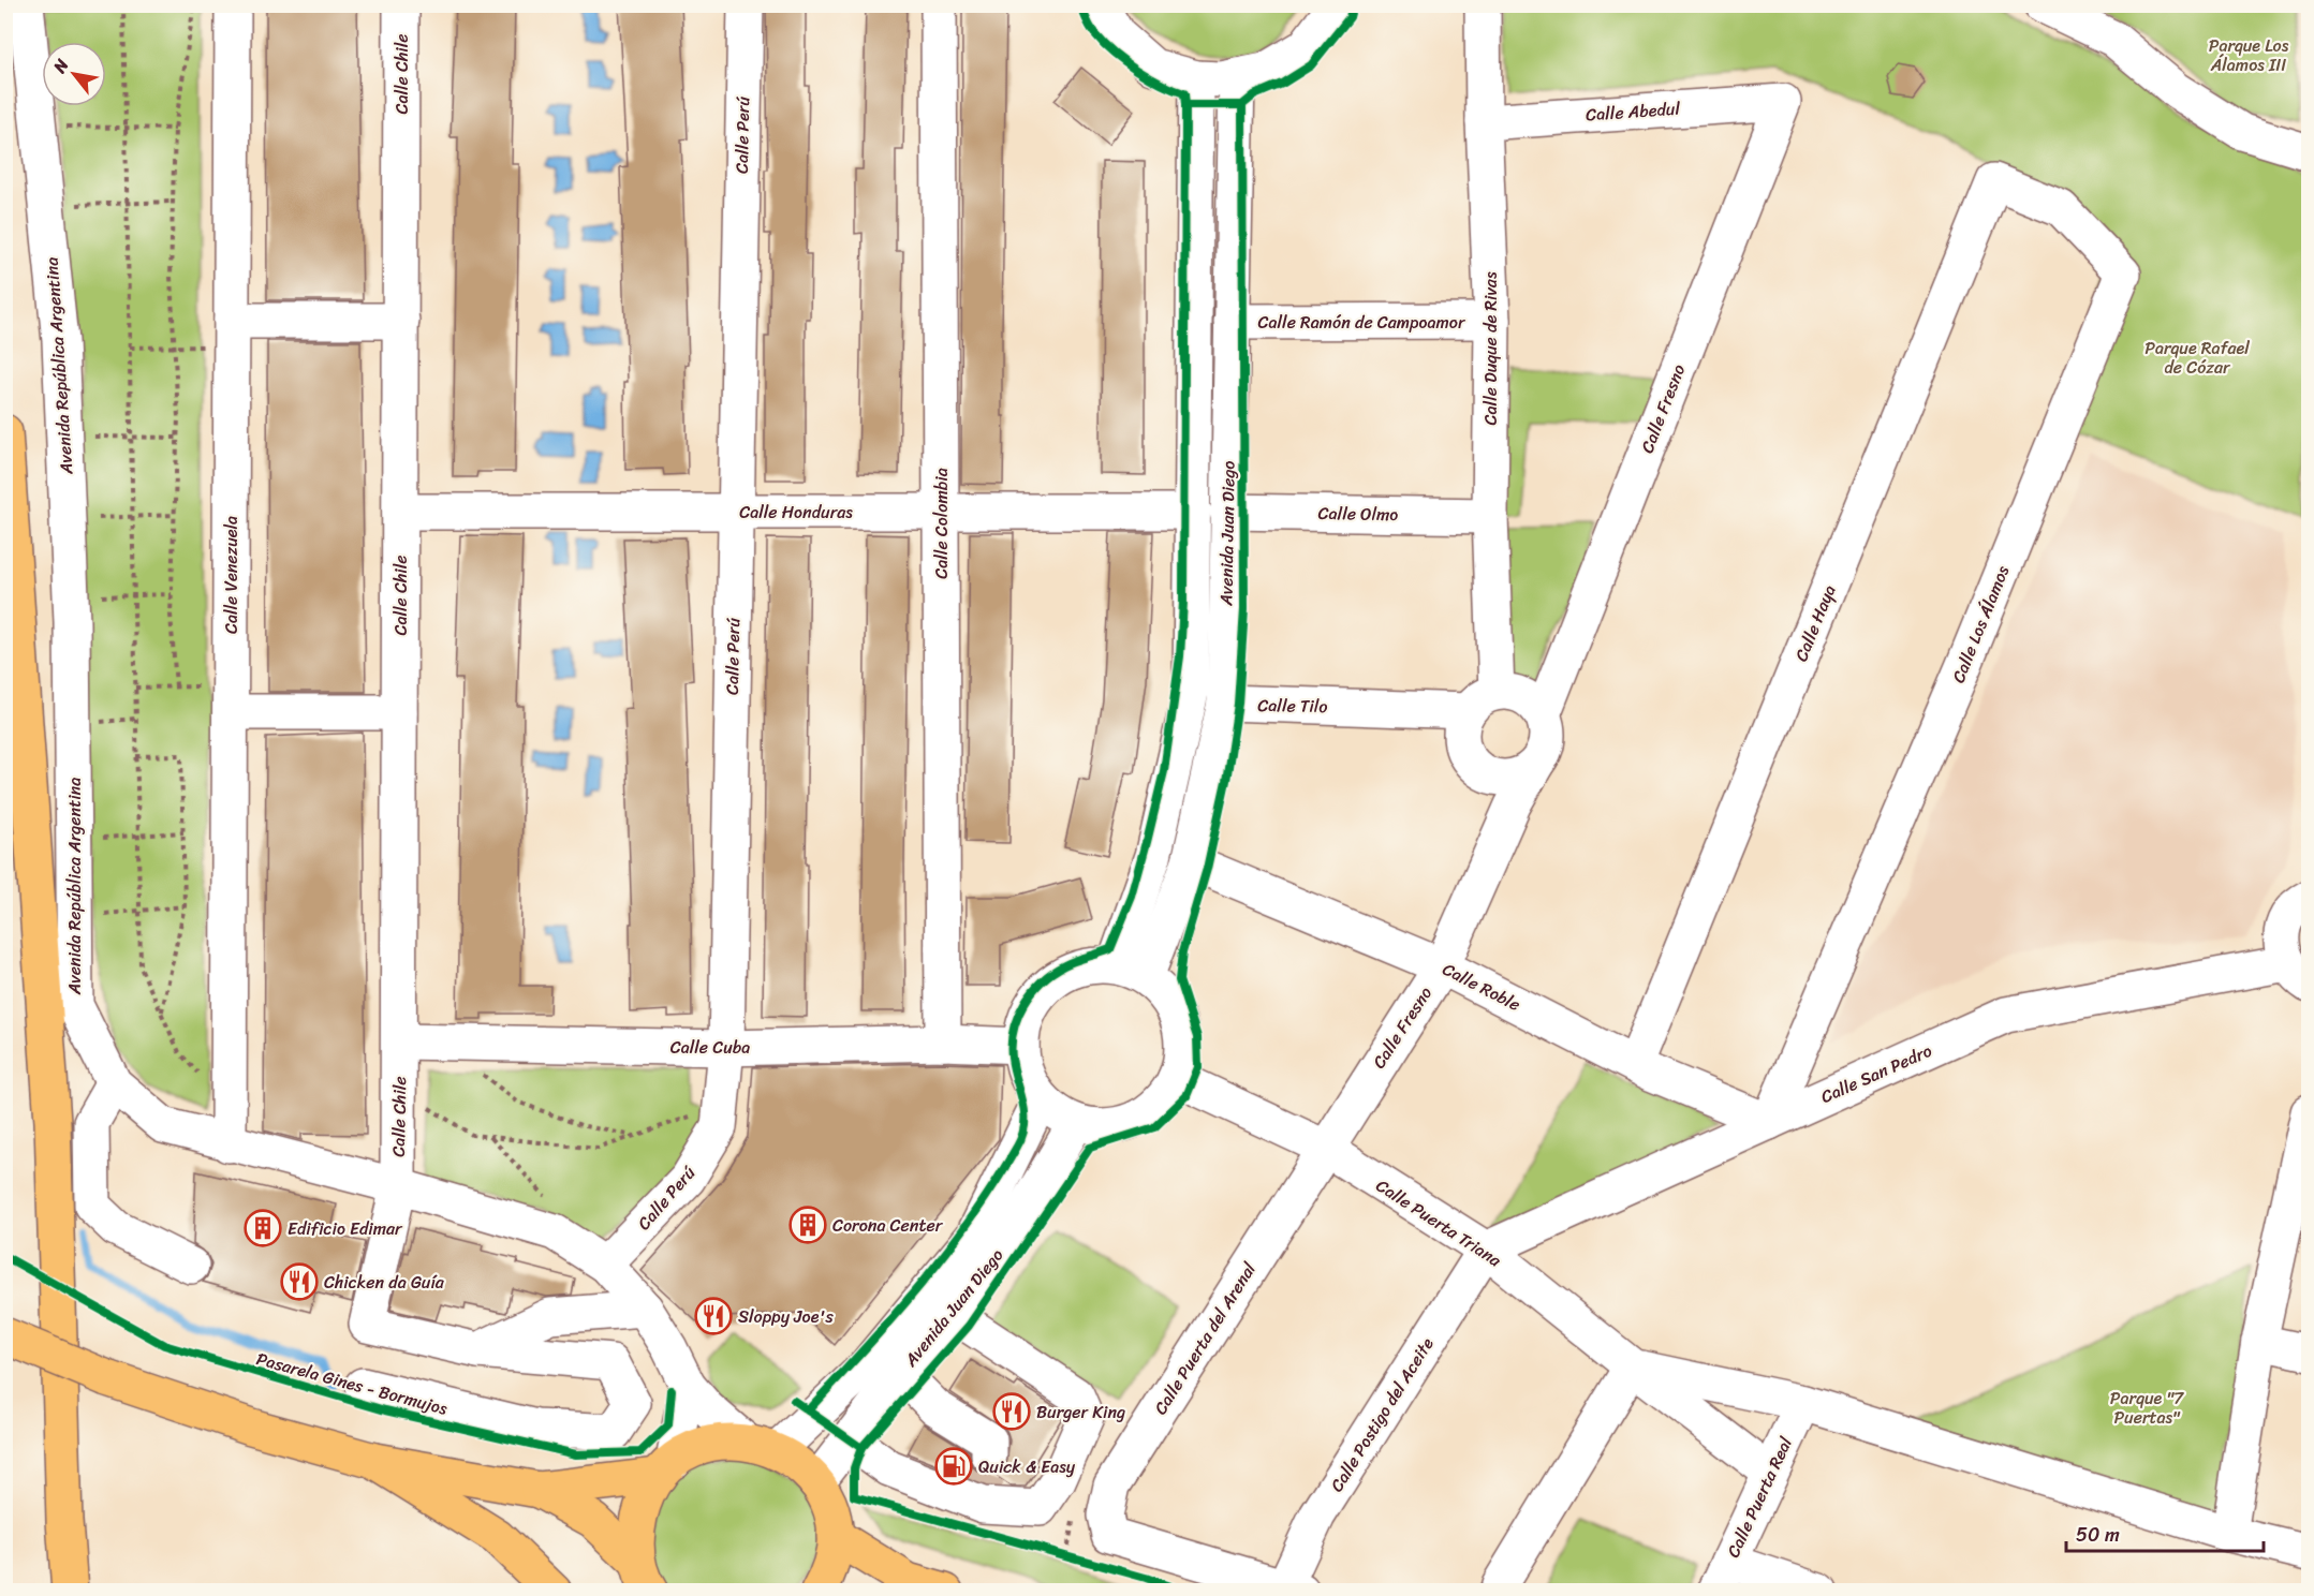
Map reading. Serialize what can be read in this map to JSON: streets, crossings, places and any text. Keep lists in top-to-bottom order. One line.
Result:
{"streets":{"street":["Calle Chile","Calle Abedul","Calle Perú","Calle Ramón de Campoamor","Calle Duque de Rivas","Avenida República Argentina","Calle Fresno","Calle Honduras","Calle Olmo","Calle Colombia","Avenida Juan Diego","Calle Venezuela","Calle Haya","Calle Los Álamos","Calle Tilo","Calle Roble","Calle Cuba","Calle San Pedro","Calle Puerta Triana","Calle Puerta del Arenal","Calle Postigo del Aceite","Calle Puerta Real"],"cycle path":["Pasarela Gines - Bormujos"]},"crossings":[["Calle Chile","Avenida República Argentina"],["Calle Chile","Calle Honduras"],["Calle Chile","Calle Cuba"],["Calle Abedul","Calle Duque de Rivas"],["Calle Abedul","Calle Fresno"],["Calle Perú","Avenida República Argentina"],["Calle Perú","Calle Honduras"],["Calle Perú","Calle Cuba"],["Calle Ramón de Campoamor","Calle Duque de Rivas"],["Calle Ramón de Campoamor","Avenida Juan Diego"],["Calle Duque de Rivas","Calle Fresno"],["Calle Duque de Rivas","Calle Olmo"],["Calle Duque de Rivas","Calle Tilo"],["Avenida República Argentina","Calle Venezuela"],["Calle Fresno","Calle Tilo"],["Calle Fresno","Calle Roble"],["Calle Fresno","Calle Puerta Triana"],["Calle Fresno","Calle Puerta del Arenal"],["Calle Honduras","Calle Colombia"],["Calle Honduras","Avenida Juan Diego"],["Calle Olmo","Avenida Juan Diego"],["Calle Colombia","Calle Cuba"],["Avenida Juan Diego","Calle Tilo"],["Avenida Juan Diego","Calle Roble"],["Avenida Juan Diego","Calle Cuba"],["Avenida Juan Diego","Calle Puerta Triana"],["Calle Haya","Calle Los Álamos"],["Calle Haya","Calle Roble"],["Calle Los Álamos","Calle Roble"],["Calle Los Álamos","Calle San Pedro"],["Calle Roble","Calle San Pedro"],["Calle Cuba","Calle Puerta Triana"],["Calle San Pedro","Calle Puerta Triana"],["Calle San Pedro","Calle Postigo del Aceite"],["Calle Puerta Triana","Calle Puerta del Arenal"],["Calle Puerta Triana","Calle Postigo del Aceite"],["Calle Puerta Triana","Calle Puerta Real"],["Calle Puerta del Arenal","Calle Postigo del Aceite"]],"parks":["Parque Los Álamos III","Parque Rafael de Cózar","Parque \"7 Puertas\""],"places":{"building":["Corona Center","Edificio Edimar"],"restaurant":["Chicken da Guía","Sloppy Joe's","Burger King"],"fuel station":["Quick & Easy"]},"scale_bar":"50 m","north":"top left"}
